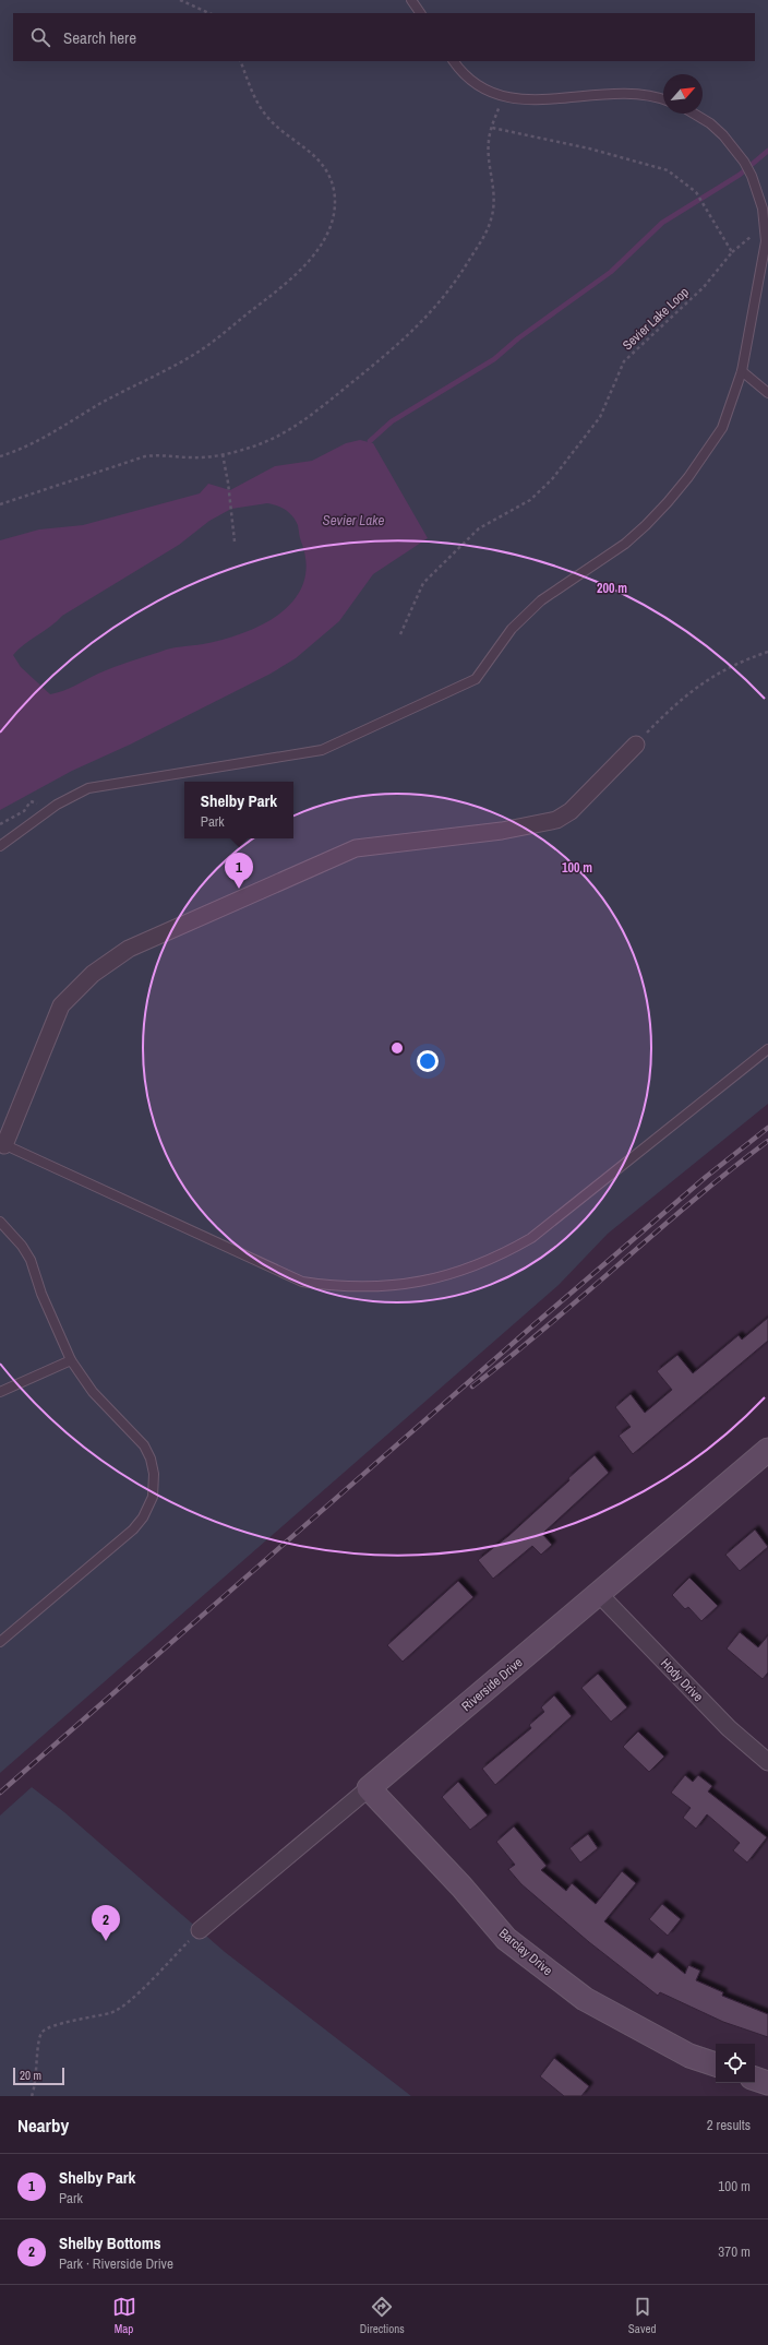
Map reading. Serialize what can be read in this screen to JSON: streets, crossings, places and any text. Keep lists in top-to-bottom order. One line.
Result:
{"streets":{"street":["Hody Drive","Riverside Drive","Barclay Drive"],"path":["Sevier Lake Loop"]},"crossings":[["Hody Drive","Riverside Drive"],["Riverside Drive","Barclay Drive"]],"water":["Sevier Lake"],"scale_bar":"20 m","north":"top right","page":{"search":"Search here","popup":["Shelby Park","Park"],"pins":["1","2"],"scale":"20 m","heading":["Nearby","2 results"],"list":[{"mark":"1","name":"Shelby Park","note":"Park","value":"100 m"},{"mark":"2","name":"Shelby Bottoms","note":"Park · Riverside Drive","value":"370 m"}],"nav":["Map","Directions","Saved"]},"rings":["200 m","100 m"]}
